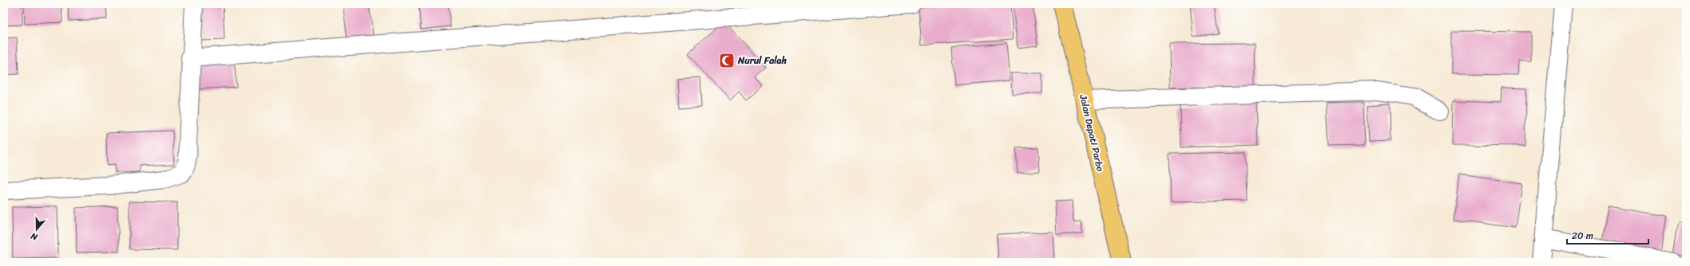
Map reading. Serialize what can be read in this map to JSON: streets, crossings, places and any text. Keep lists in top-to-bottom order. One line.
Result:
{"streets":{"main road":["Jalan Depati Parbo"]},"places":{"mosque":["Nurul Falah"]},"scale_bar":"20 m","north":"bottom"}
